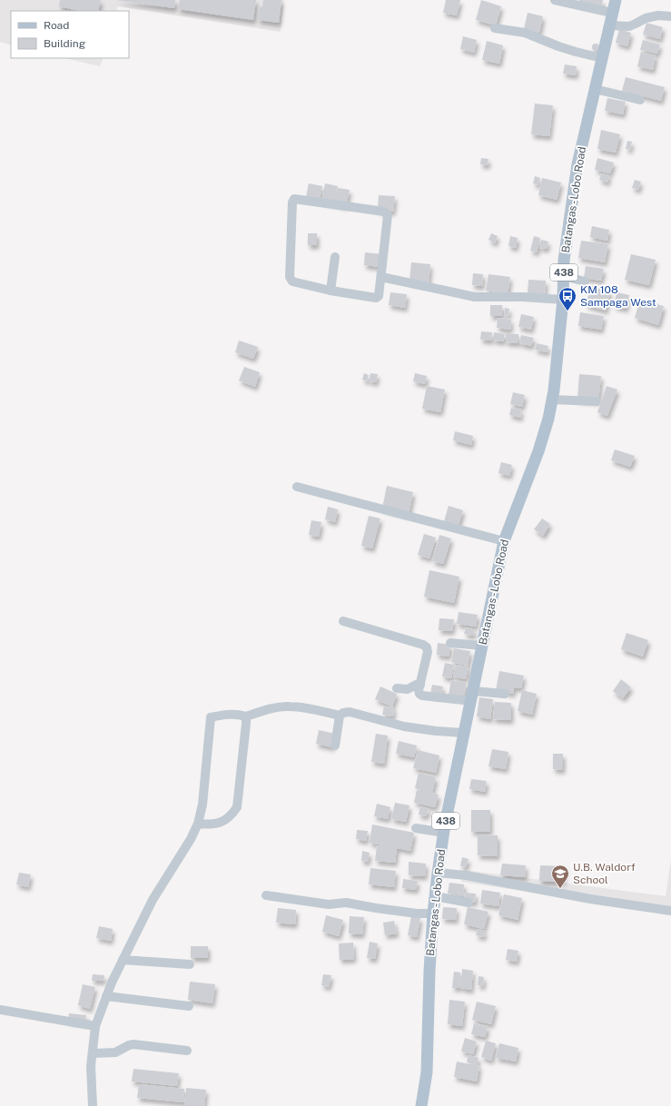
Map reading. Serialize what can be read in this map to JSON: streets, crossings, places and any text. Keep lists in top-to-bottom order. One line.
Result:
{"streets":{"main road":["Batangas - Lobo Road","438"]},"places":{"bus stop":["KM 108 Sampaga West"],"school or university":["U.B. Waldorf School"]},"legend":["Road","Building"]}
